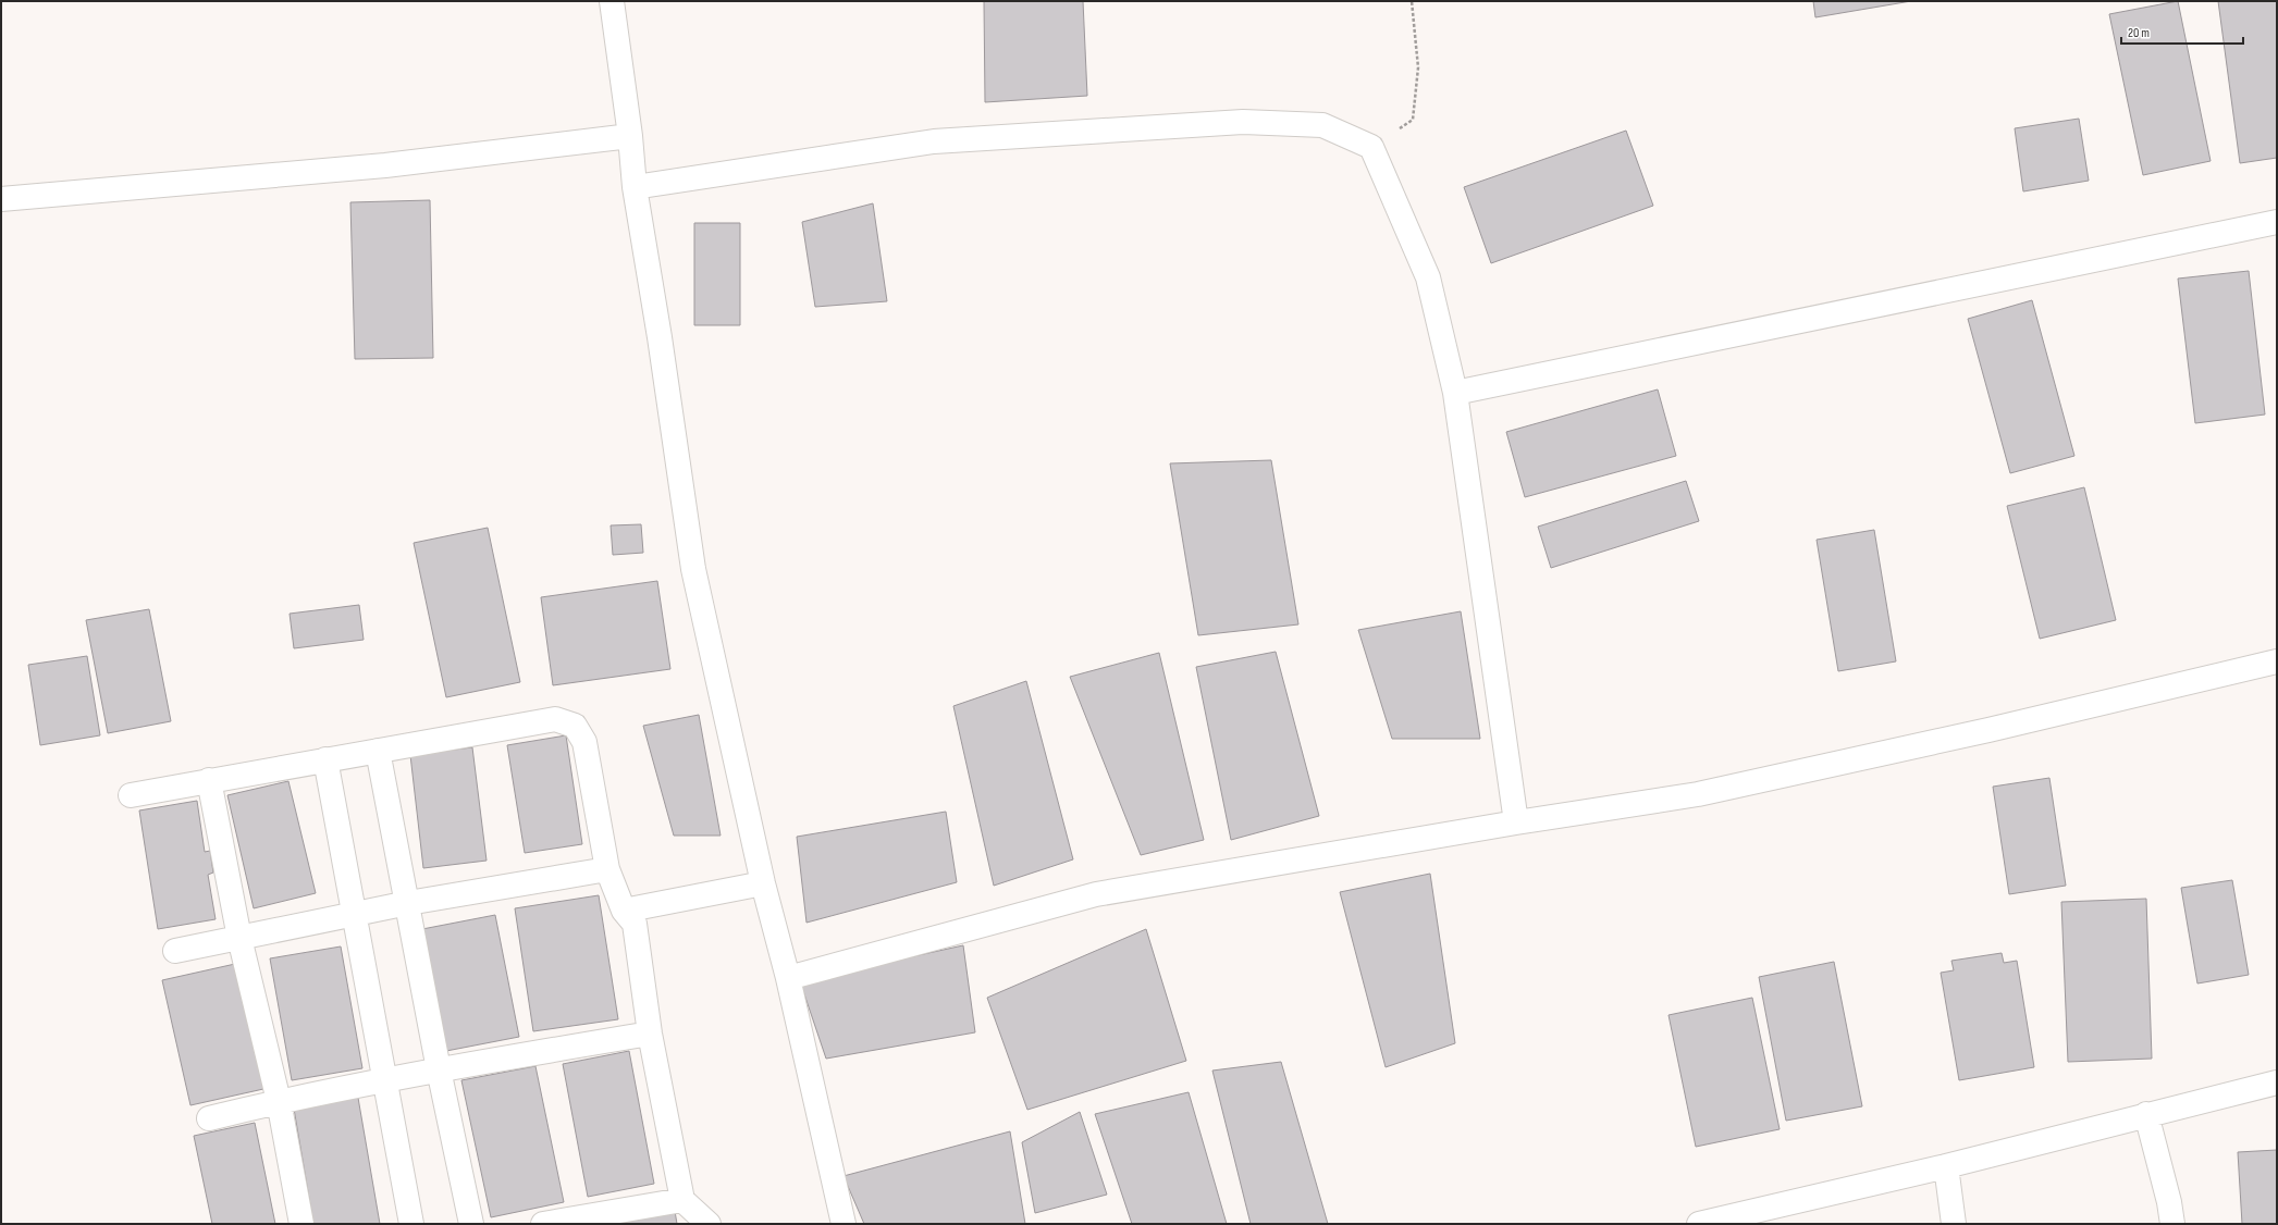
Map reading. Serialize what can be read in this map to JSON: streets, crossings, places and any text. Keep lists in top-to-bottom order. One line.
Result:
{"scale_bar":"20 m"}
